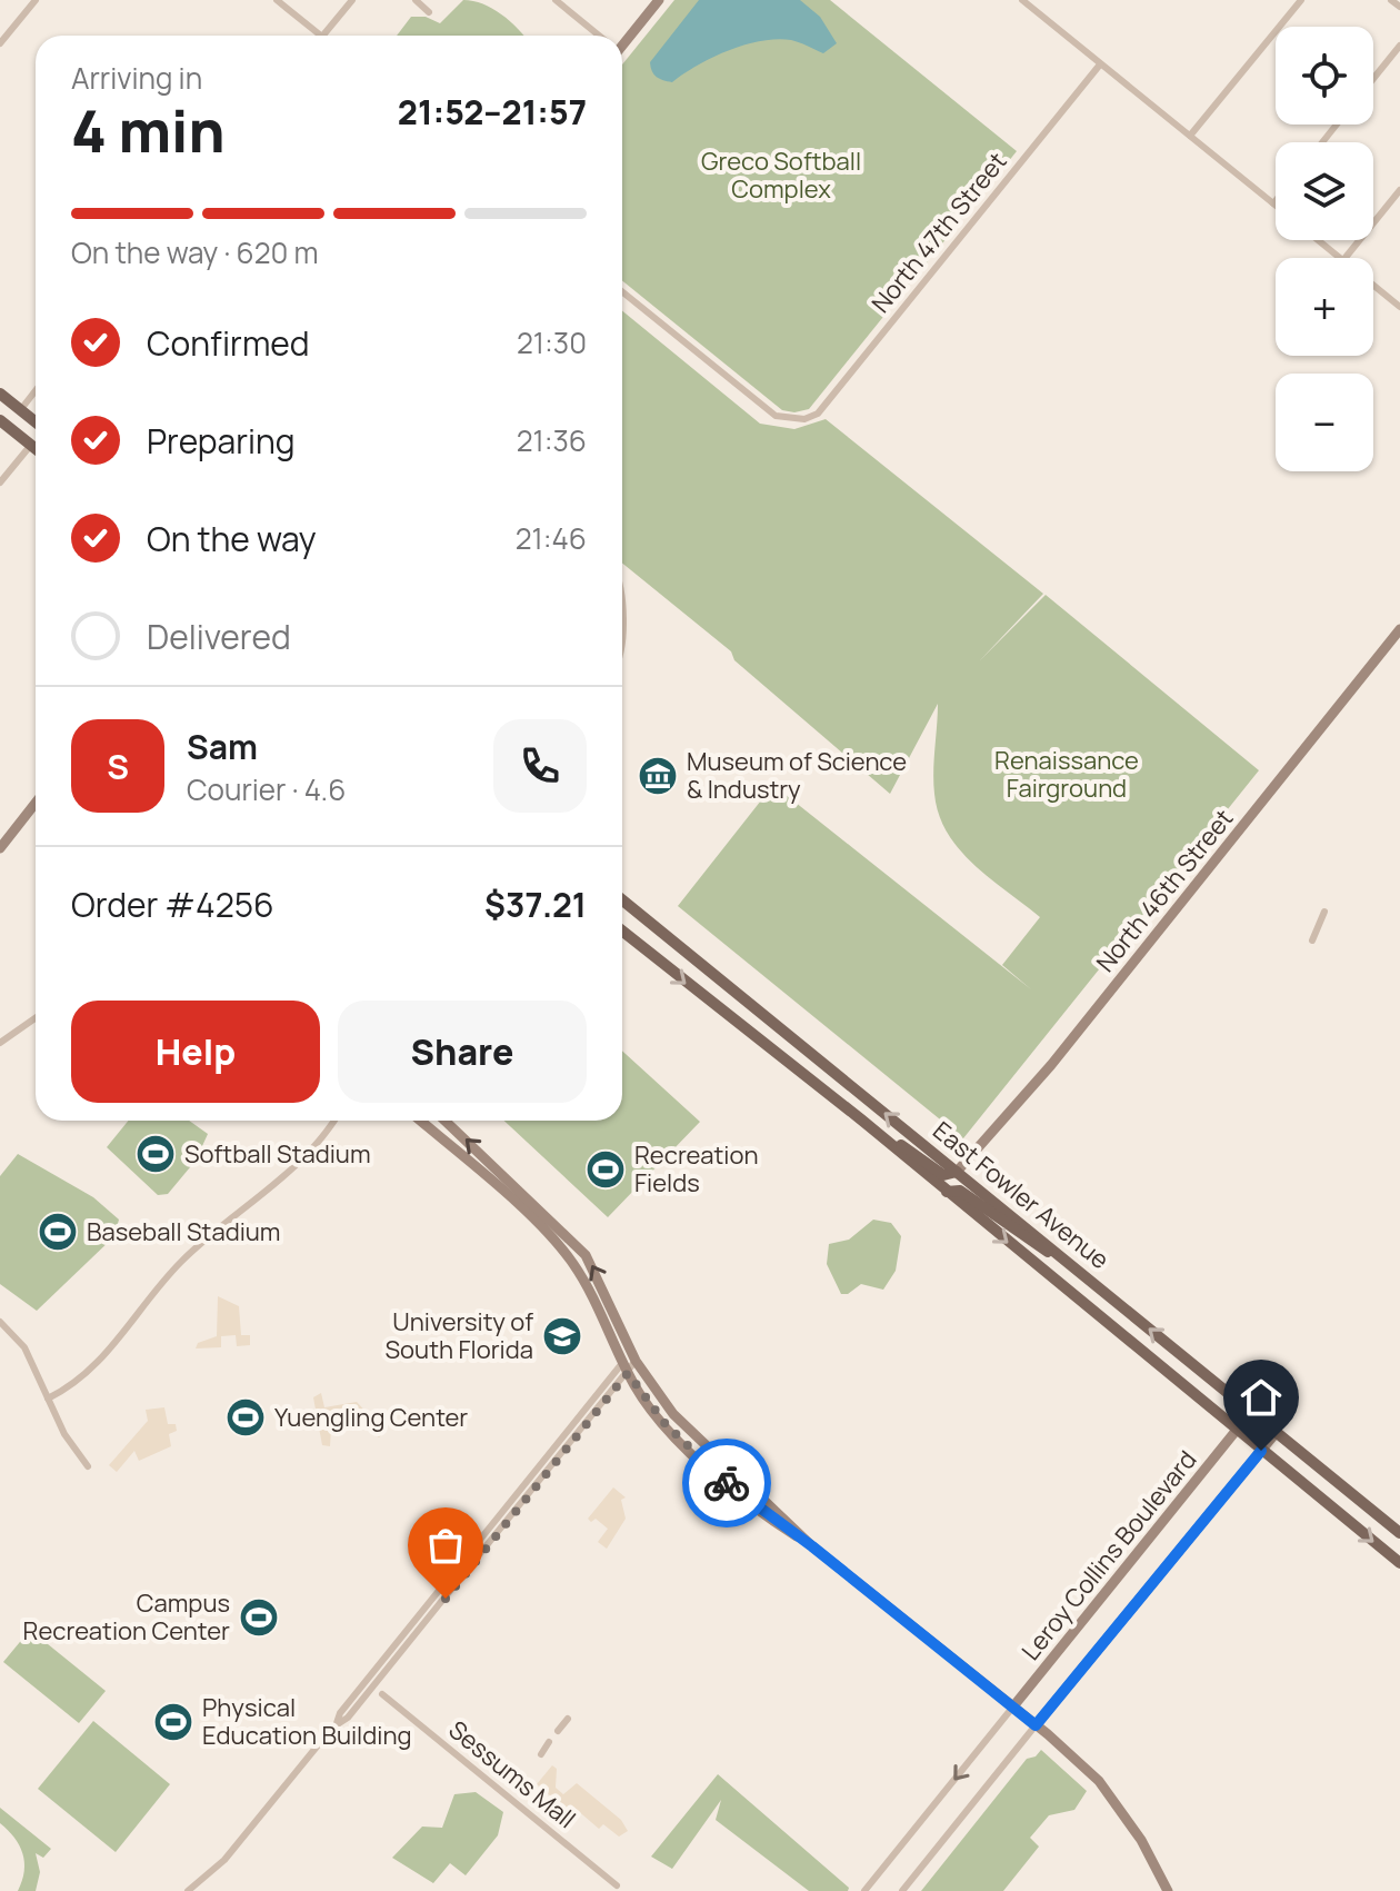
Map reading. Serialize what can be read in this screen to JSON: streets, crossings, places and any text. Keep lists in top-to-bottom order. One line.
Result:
{"streets":{"main road":["East Fowler Avenue"],"street":["North 47th Street","North 46th Street","Leroy Collins Boulevard","Sessums Mall"]},"crossings":[["North 46th Street","East Fowler Avenue"],["East Fowler Avenue","Leroy Collins Boulevard"]],"parks":["Greco Softball Complex","Renaissance Fairground"],"places":{"museum":["Museum of Science & Industry"],"sports":["Softball Stadium","Recreation Fields","Baseball Stadium","Yuengling Center","Campus Recreation Center","Physical Education Building"],"school or university":["University of South Florida"]},"page":{"map_buttons":["+","−"],"heading":["4 min","Arriving in","21:52–21:57"],"panel":["Sam","Courier · 4.6","Order #4256","$37.21"],"bar":"On the way · 620 m","list":[["Confirmed","21:30"],["Preparing","21:36"],["On the way","21:46"],"Delivered"],"round":"S","buttons":["Help","Share"]}}
